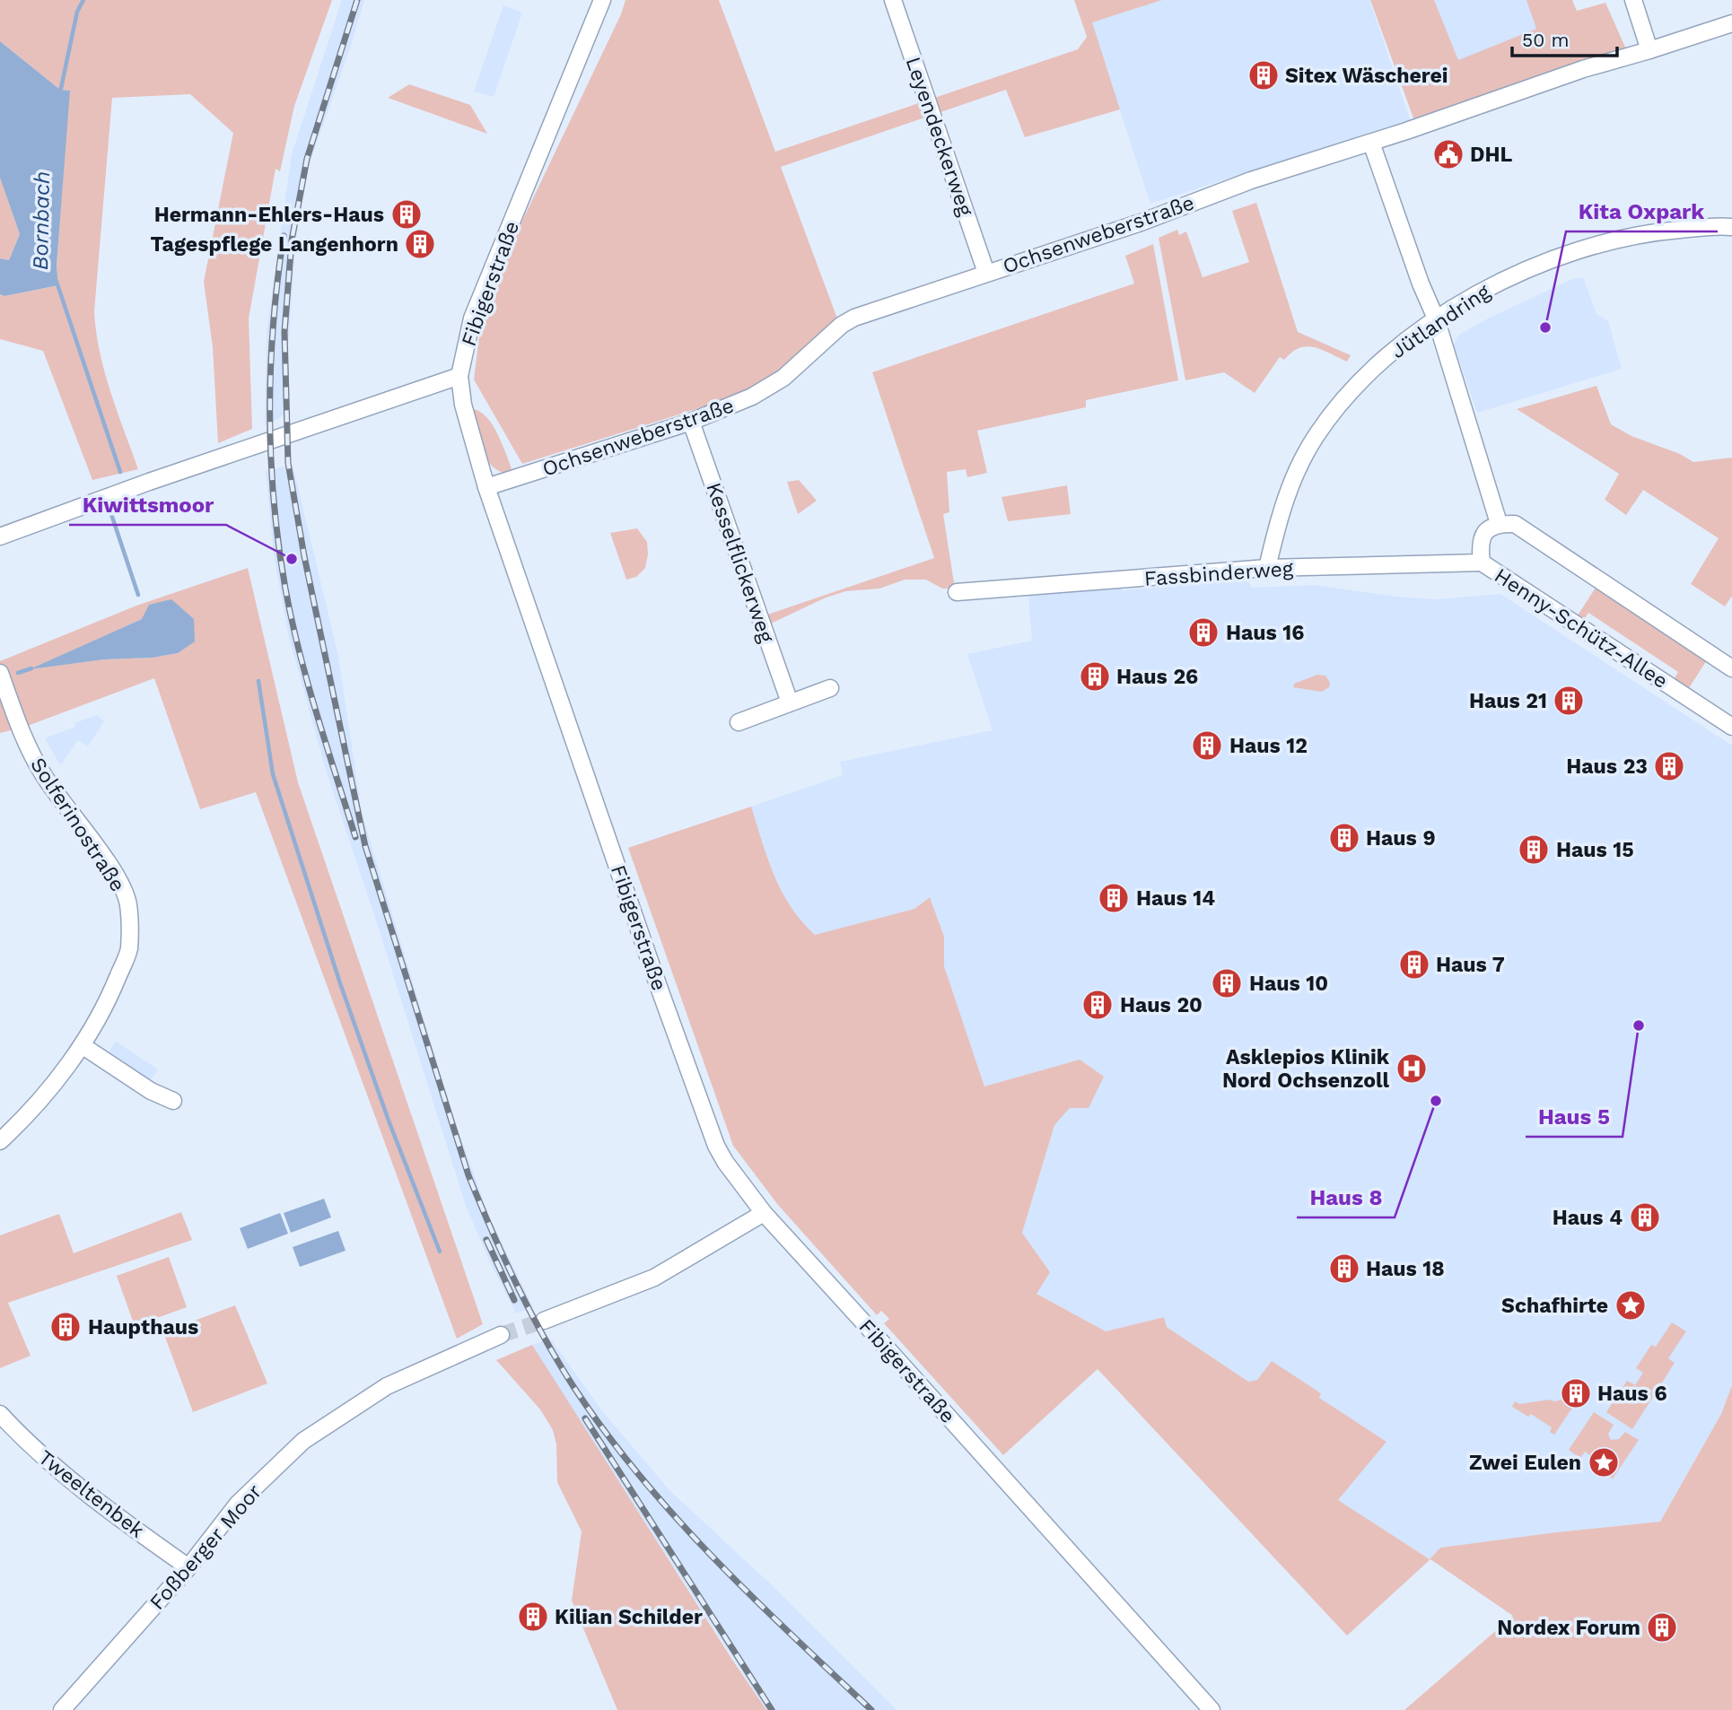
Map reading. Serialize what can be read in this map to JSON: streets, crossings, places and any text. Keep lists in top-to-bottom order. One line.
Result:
{"streets":{"street":["Leyendeckerweg","Ochsenweberstraße","Fibigerstraße","Jütlandring","Kesselflickerweg","Fassbinderweg","Henny-Schütz-Allee","Solferinostraße","Tweeltenbek","Foßberger Moor"]},"crossings":[["Leyendeckerweg","Ochsenweberstraße"],["Ochsenweberstraße","Fibigerstraße"],["Ochsenweberstraße","Kesselflickerweg"],["Jütlandring","Fassbinderweg"],["Fassbinderweg","Henny-Schütz-Allee"],["Tweeltenbek","Foßberger Moor"]],"water":["Bornbach"],"places":{"building":["Sitex Wäscherei","Hermann-Ehlers-Haus","Tagespflege Langenhorn","Haus 16","Haus 26","Haus 21","Haus 12","Haus 23","Haus 9","Haus 15","Haus 14","Haus 7","Haus 10","Haus 20","Haus 4","Haus 18","Haupthaus","Haus 6","Kilian Schilder","Nordex Forum"],"public building":["DHL"],"other":["Kita Oxpark","Kiwittsmoor","Haus 5","Haus 8"],"hospital":["Asklepios Klinik Nord Ochsenzoll"],"place":["Schafhirte","Zwei Eulen"]},"scale_bar":"50 m"}
